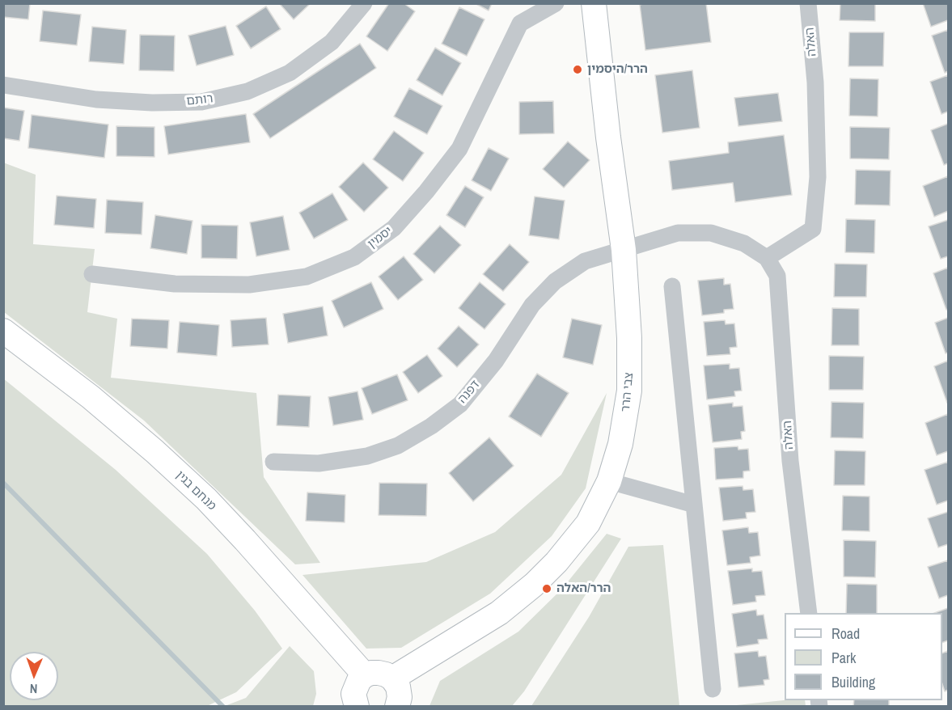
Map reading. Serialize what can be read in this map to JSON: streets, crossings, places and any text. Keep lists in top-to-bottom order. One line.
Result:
{"streets":{"street":["האלה","רותם","יסמין","דפנה","צבי הרר","מנחם בגין"]},"crossings":[["דפנה","צבי הרר"]],"places":["הרר/היסמין","הרר/האלה"],"legend":["Road","Park","Building"],"north":"bottom"}
